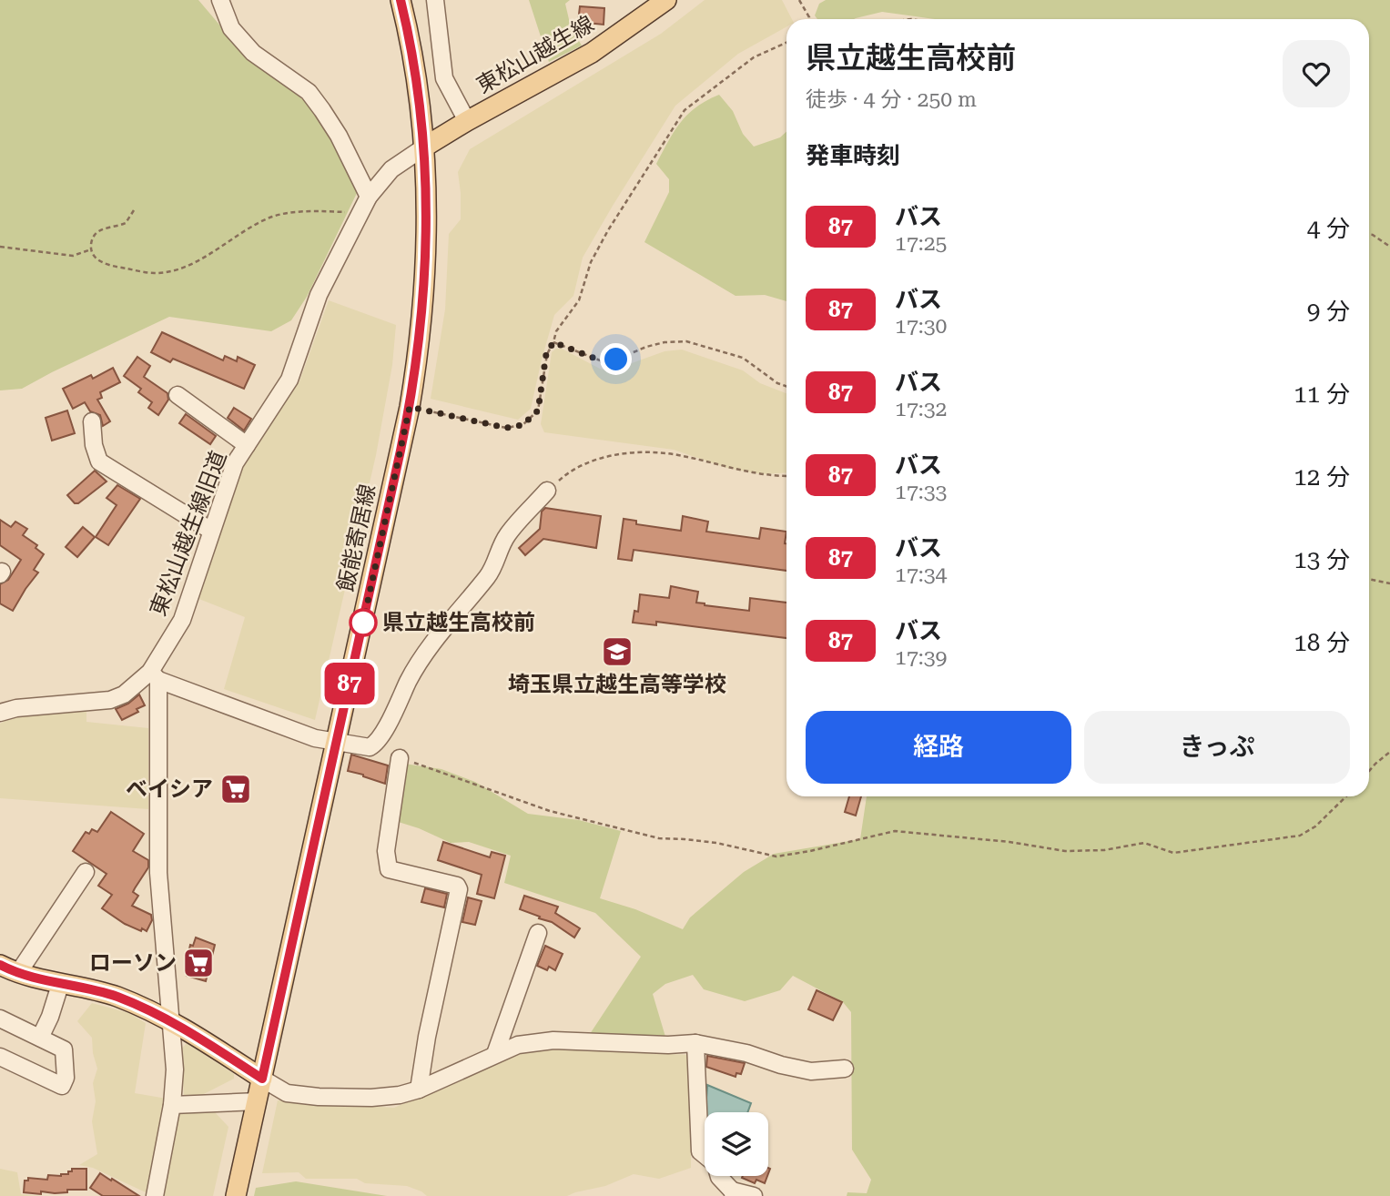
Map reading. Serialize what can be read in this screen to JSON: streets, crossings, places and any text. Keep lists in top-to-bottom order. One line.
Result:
{"streets":{"main road":["東松山越生線","飯能寄居線"],"street":["東松山越生線旧道"]},"crossings":[["東松山越生線","東松山越生線旧道"],["東松山越生線","飯能寄居線"],["東松山越生線旧道","飯能寄居線"]],"places":{"other":["県立越生高校前"],"school or university":["埼玉県立越生高等学校"],"supermarket":["ベイシア","ローソン"]},"lines":["bus line 87"],"page":{"on_map":"87","heading":[["県立越生高校前","徒歩 · 4 分 · 250 m"],"発車時刻"],"list":[{"mark":"87","name":"バス","note":"17:25","value":"4 分"},{"mark":"87","name":"バス","note":"17:30","value":"9 分"},{"mark":"87","name":"バス","note":"17:32","value":"11 分"},{"mark":"87","name":"バス","note":"17:33","value":"12 分"},{"mark":"87","name":"バス","note":"17:34","value":"13 分"},{"mark":"87","name":"バス","note":"17:39","value":"18 分"}],"buttons":["経路","きっぷ"]}}
